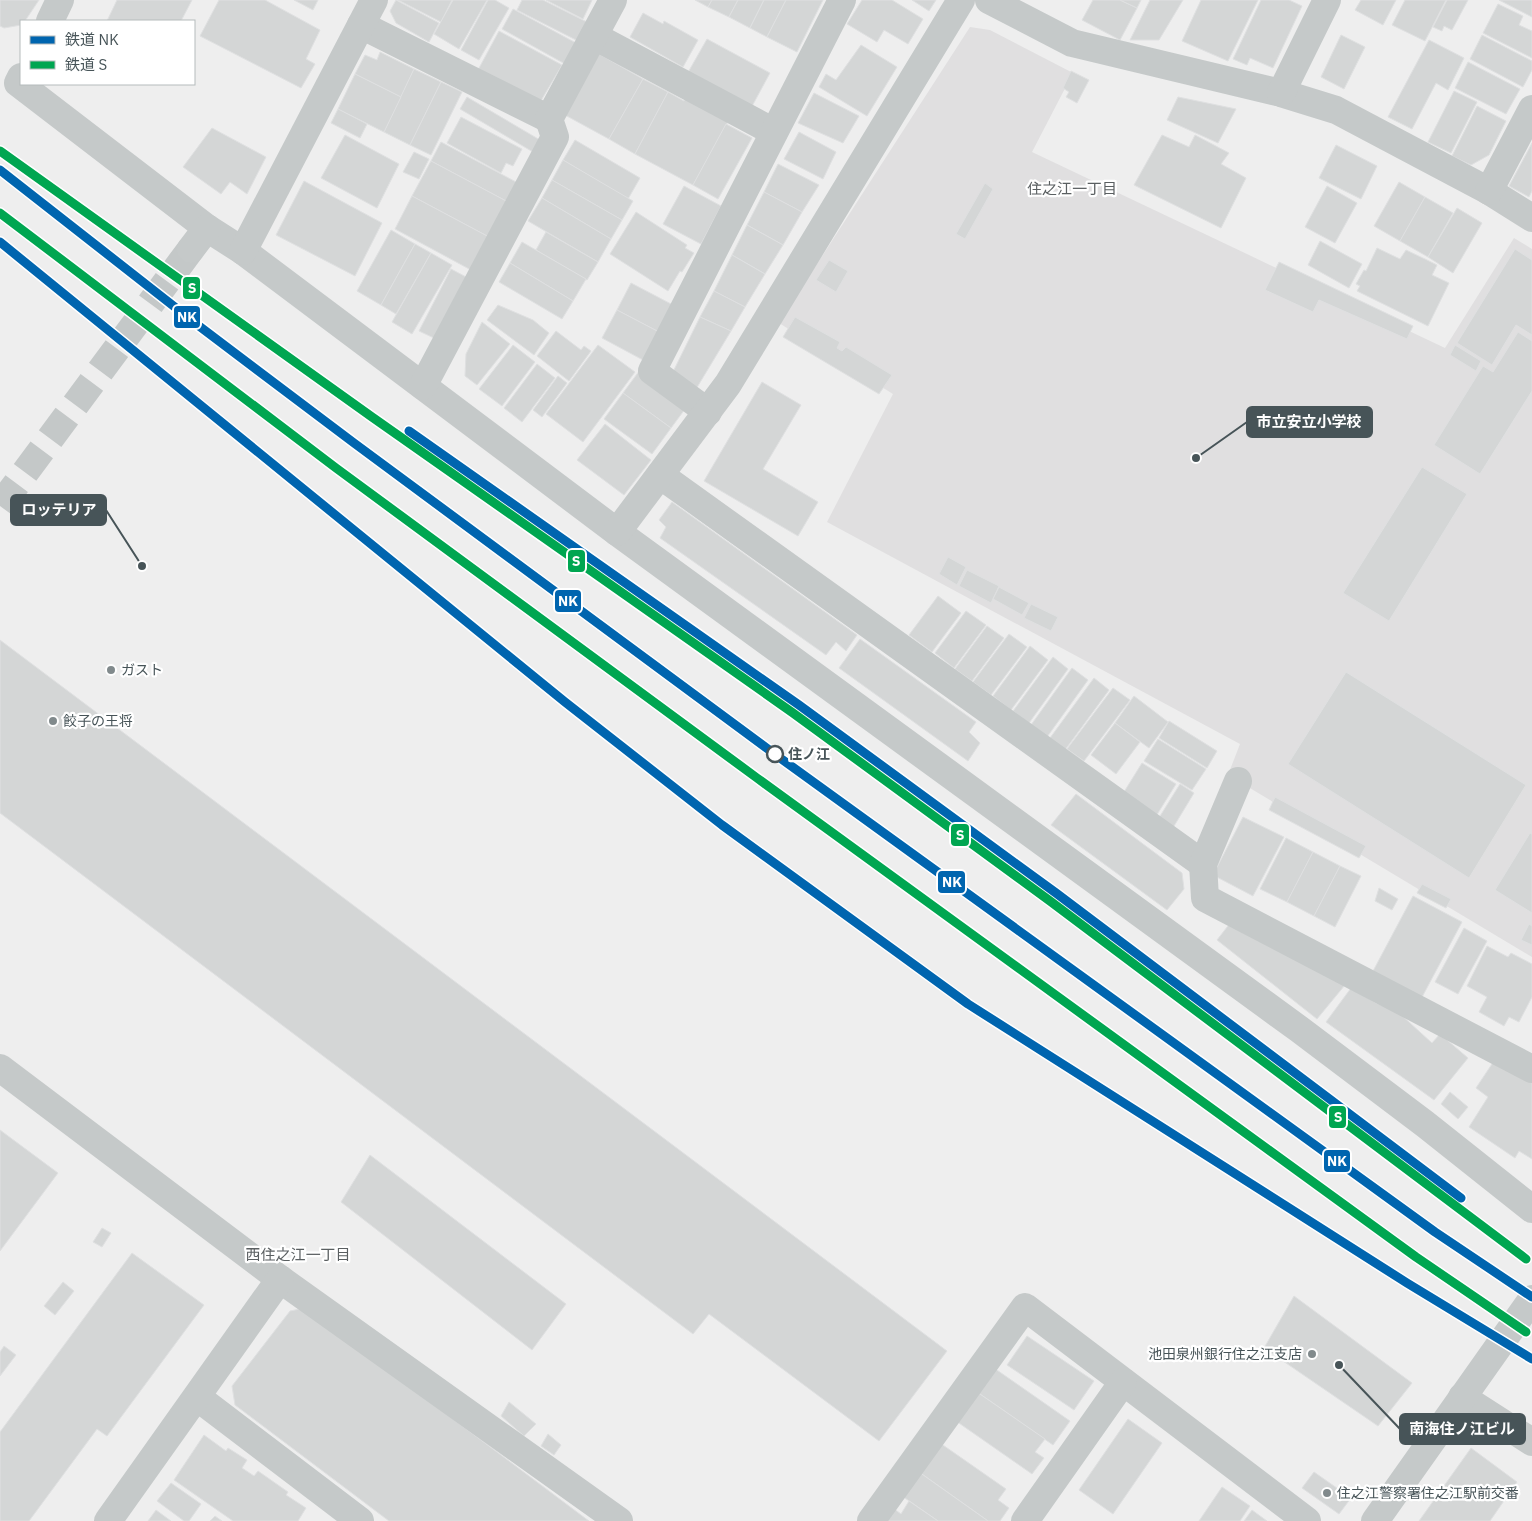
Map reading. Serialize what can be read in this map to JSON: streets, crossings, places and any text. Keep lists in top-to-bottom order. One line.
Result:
{"districts":["住之江一丁目","西住之江一丁目"],"places":["市立安立小学校","ロッテリア","ガスト","餃子の王将","住ノ江","池田泉州銀行住之江支店","南海住ノ江ビル","住之江警察署住之江駅前交番"],"lines":["rail line S","rail line NK"],"legend":["鉄道 NK","鉄道 S"]}
